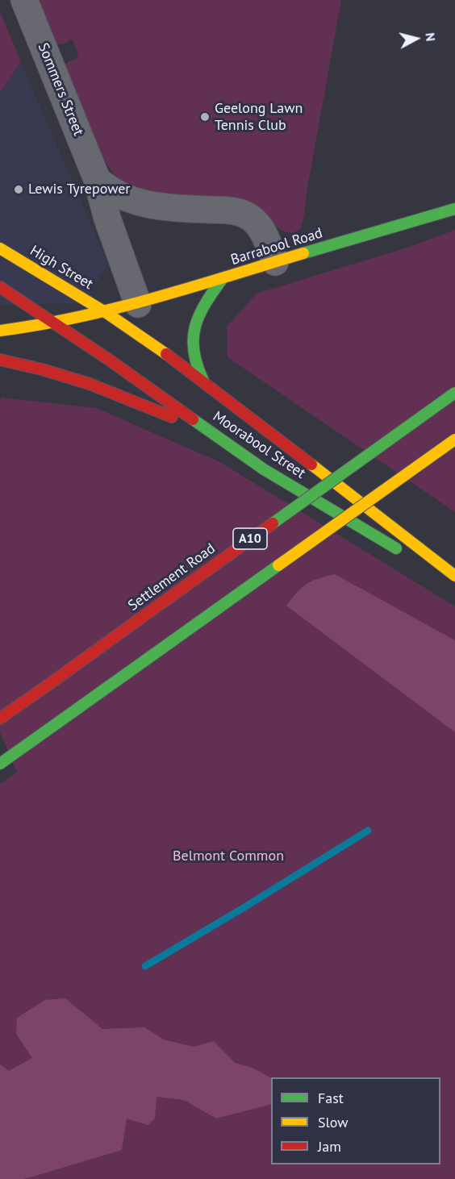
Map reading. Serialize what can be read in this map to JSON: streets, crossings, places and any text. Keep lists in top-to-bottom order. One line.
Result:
{"streets":{"main road":["Barrabool Road","High Street","Moorabool Street","A10","Settlement Road"],"street":["Sommers Street"]},"crossings":[["Sommers Street","Barrabool Road"],["Barrabool Road","High Street"],["Barrabool Road","Moorabool Street"],["High Street","Moorabool Street"]],"parks":["Belmont Common"],"places":["Geelong Lawn Tennis Club","Lewis Tyrepower"],"legend":["Fast","Slow","Jam"],"north":"right"}
